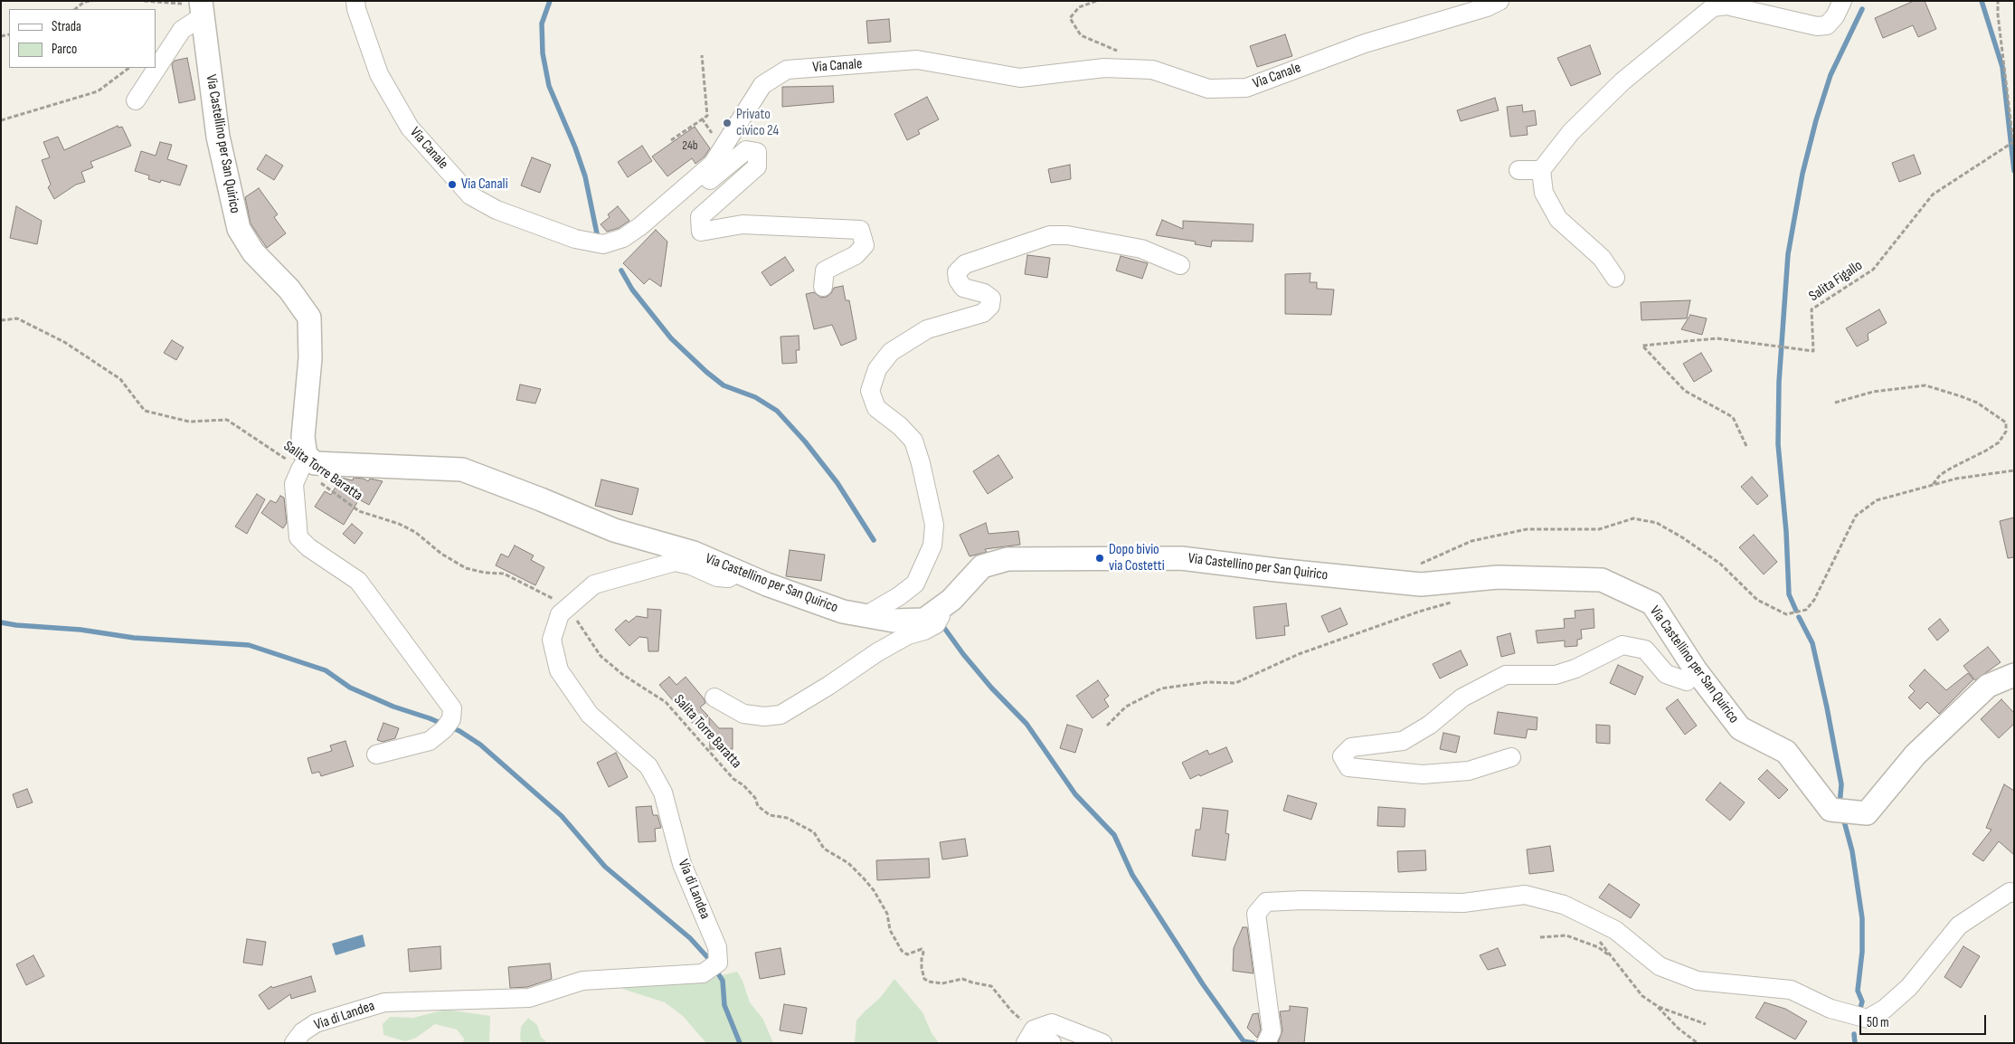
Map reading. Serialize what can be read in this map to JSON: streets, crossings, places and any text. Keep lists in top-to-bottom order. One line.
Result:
{"streets":{"street":["Via Canale","Via Castellino per San Quirico","Via di Landea"],"path":["Salita Figallo","Salita Torre Baratta"]},"crossings":[["Via Castellino per San Quirico","Salita Torre Baratta"],["Via Castellino per San Quirico","Via di Landea"],["Salita Torre Baratta","Via di Landea"]],"places":["Privato civico 24","Via Canali","Dopo bivio via Costetti"],"house_numbers":["24b"],"legend":["Strada","Parco"],"scale_bar":"50 m"}
